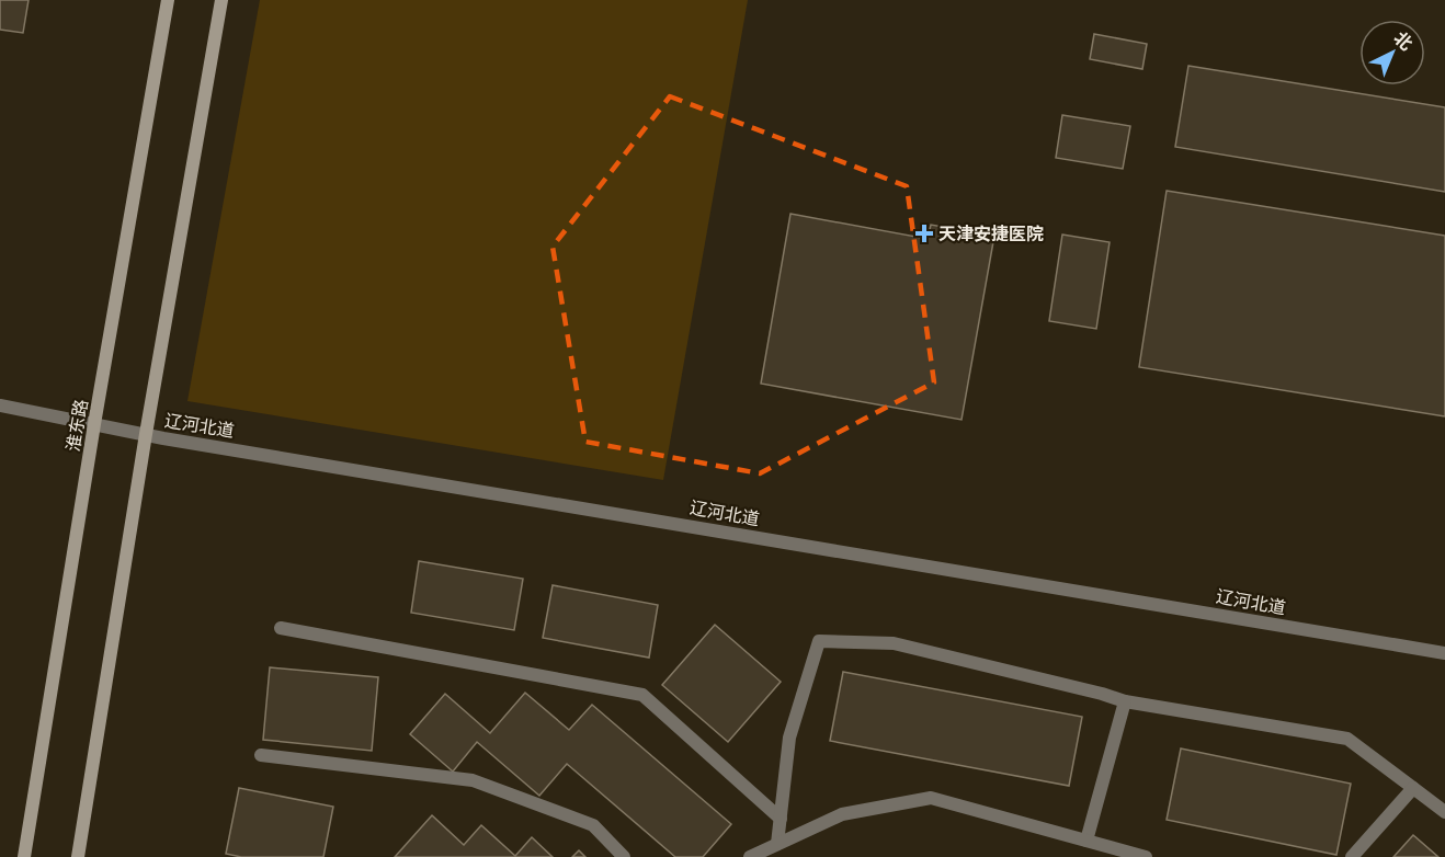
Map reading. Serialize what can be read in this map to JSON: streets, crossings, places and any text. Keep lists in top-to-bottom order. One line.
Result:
{"streets":{"main road":["淮东路"],"street":["辽河北道"]},"crossings":[["淮东路","辽河北道"]],"places":{"health":["天津安捷医院"]},"north":"top right"}
